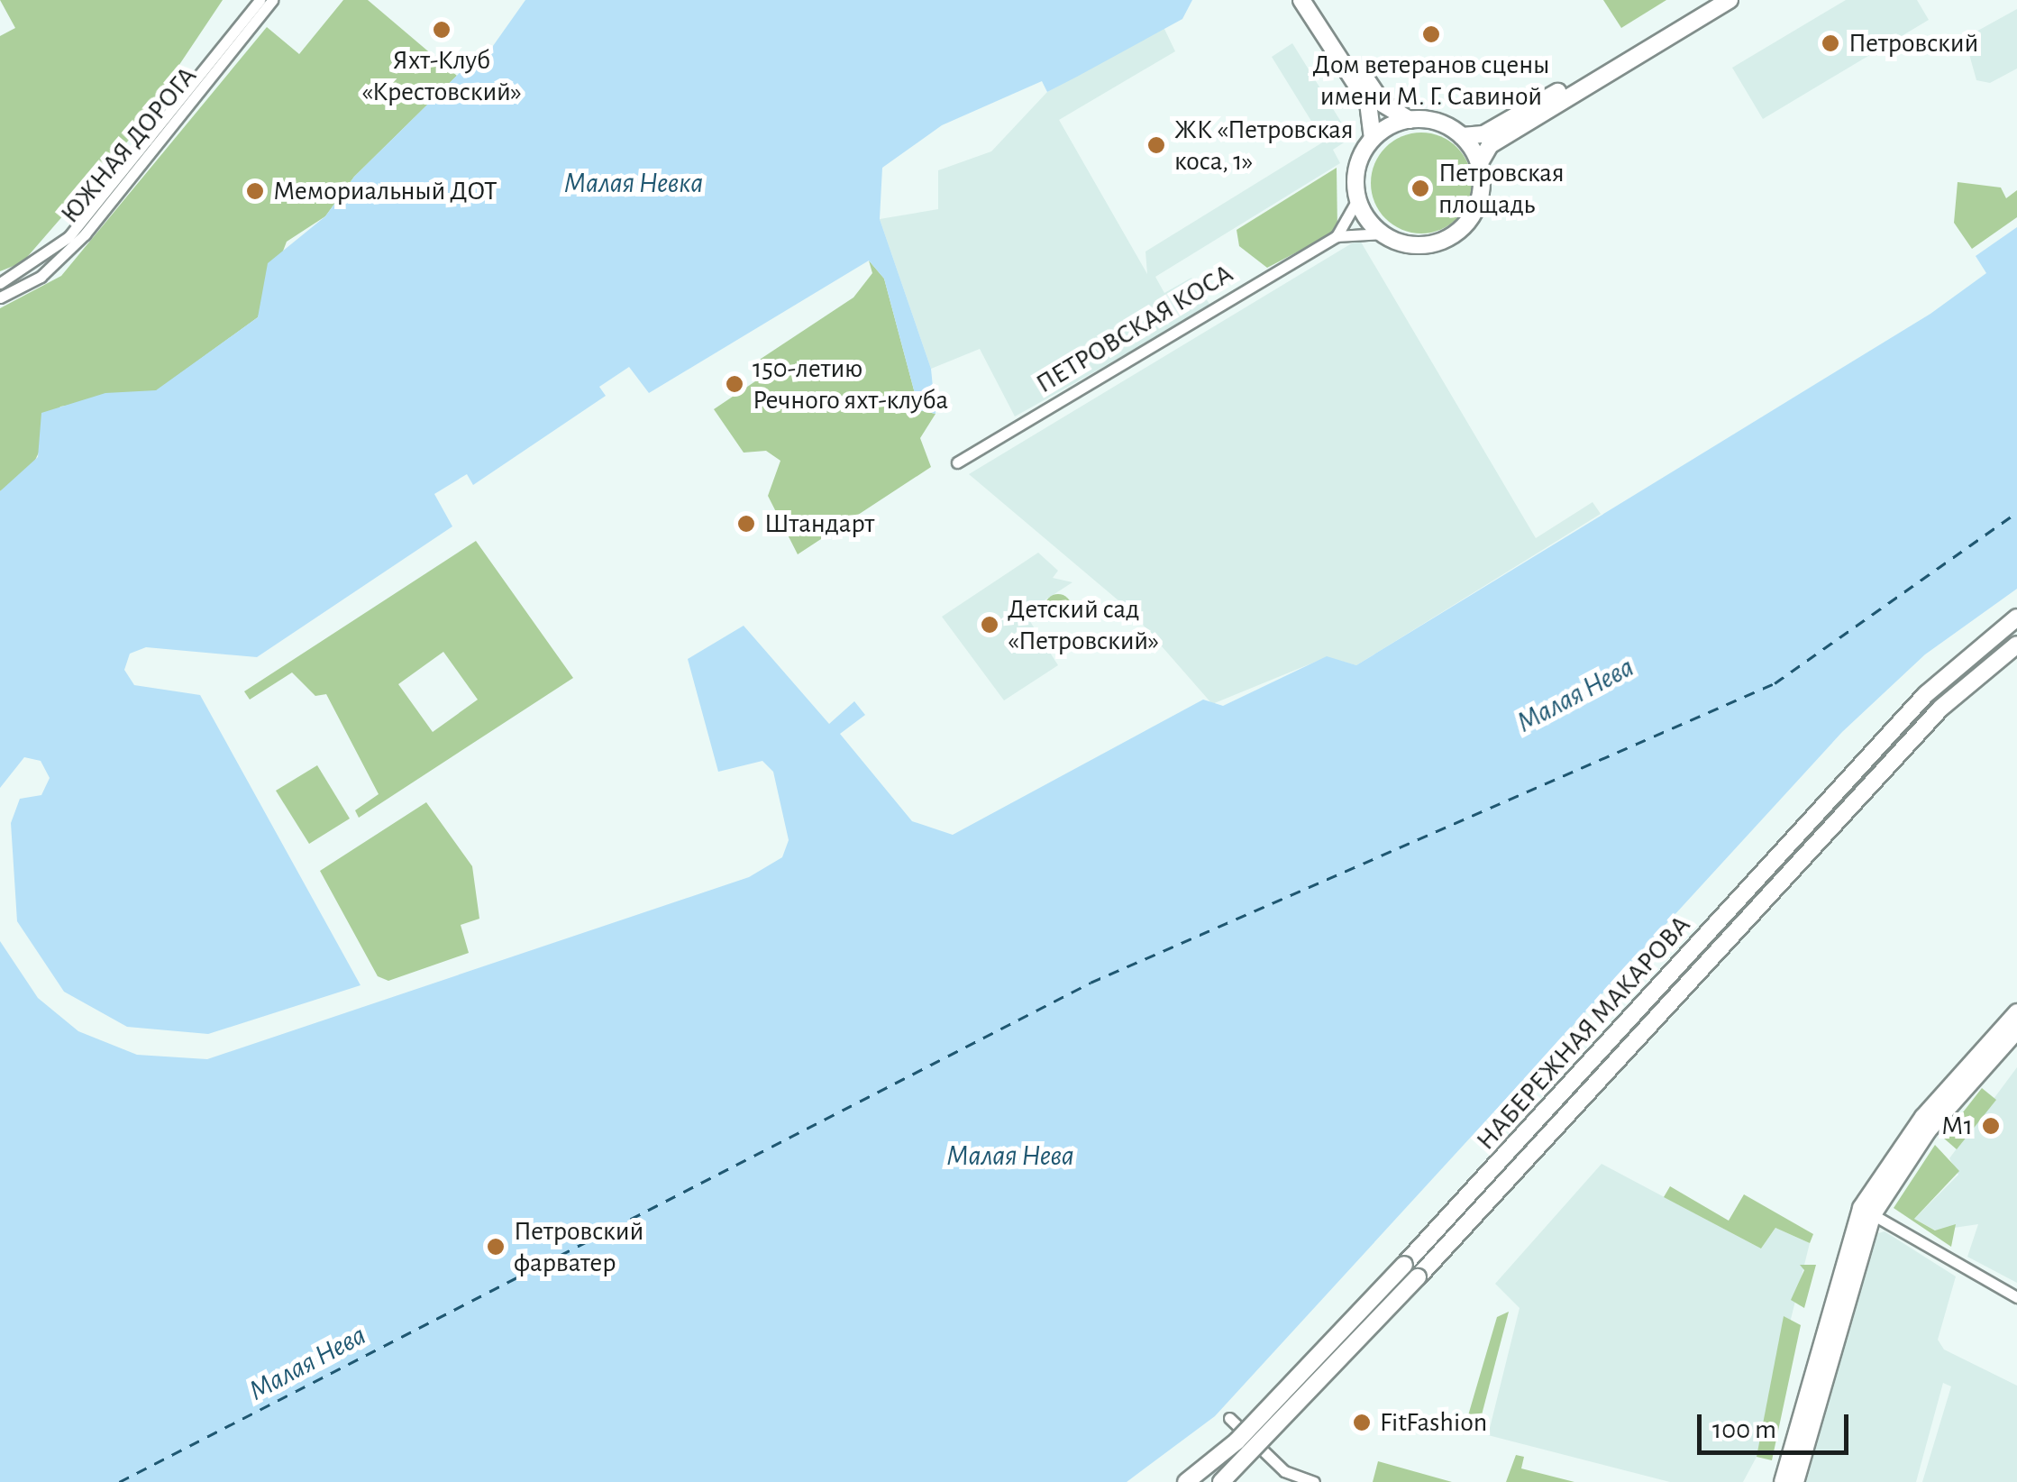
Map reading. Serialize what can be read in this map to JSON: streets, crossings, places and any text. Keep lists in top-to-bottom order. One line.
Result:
{"streets":{"main road":["НАБЕРЕЖНАЯ МАКАРОВА"],"street":["ЮЖНАЯ ДОРОГА","ПЕТРОВСКАЯ КОСА"]},"water":["Малая Невка","Малая Нева"],"places":["Яхт-Клуб «Крестовский»","Дом ветеранов сцены имени М. Г. Савиной","Петровский","ЖК «Петровская коса, 1»","Петровская площадь","Мемориальный ДОТ","150-летию Речного яхт-клуба","Штандарт","Детский сад «Петровский»","М1","Петровский фарватер","FitFashion"],"scale_bar":"100 m"}
